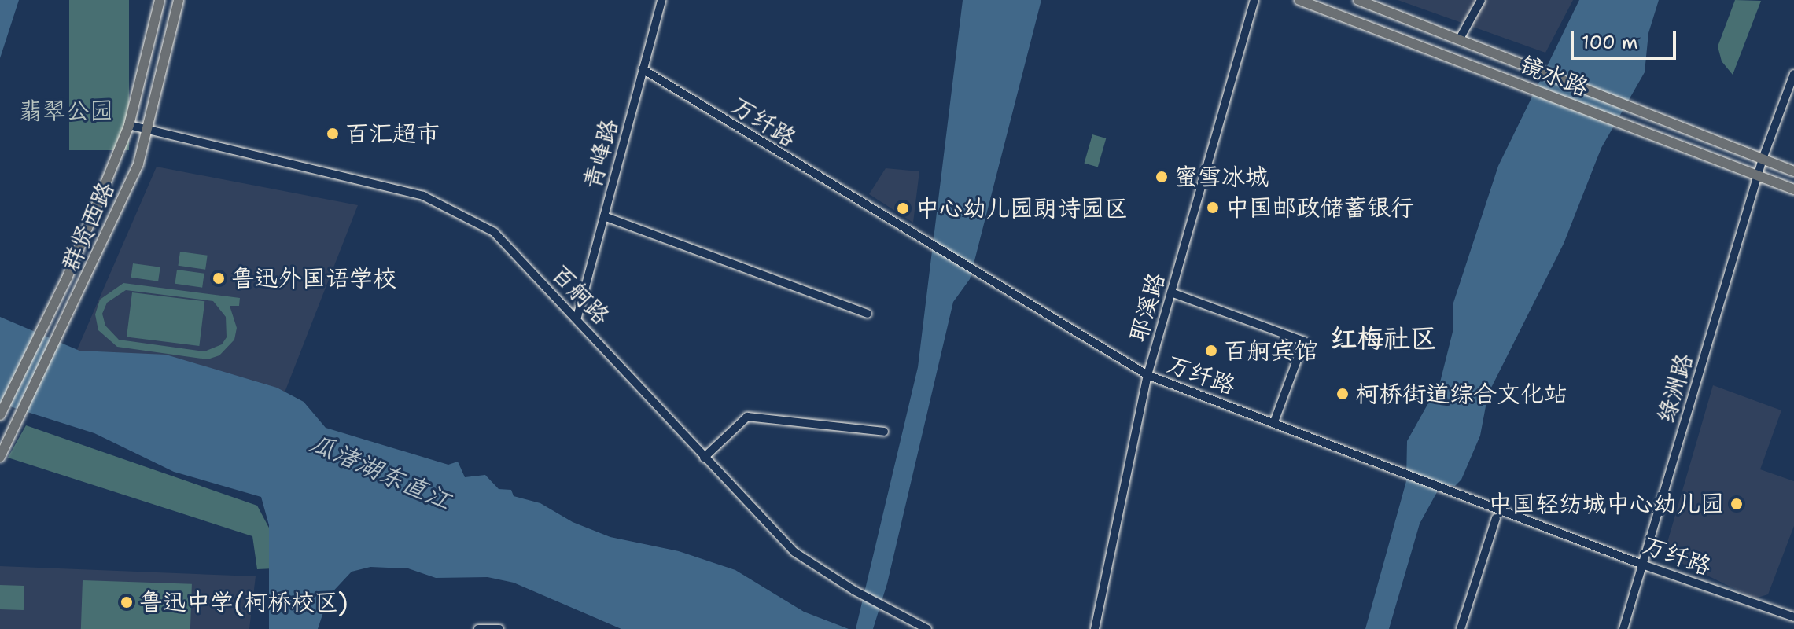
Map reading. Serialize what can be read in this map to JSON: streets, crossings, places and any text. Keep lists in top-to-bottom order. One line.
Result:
{"streets":{"main road":["镜水路","群贤西路"],"street":["万纤路","青峰路","百舸路","耶溪路","绿洲路"]},"crossings":[["镜水路","绿洲路"],["万纤路","青峰路"],["万纤路","耶溪路"],["万纤路","绿洲路"],["青峰路","百舸路"],["群贤西路","百舸路"]],"districts":["红梅社区"],"water":["瓜渚湖东直江"],"parks":["翡翠公园"],"places":["百汇超市","蜜雪冰城","中国邮政储蓄银行","中心幼儿园朗诗园区","鲁迅外国语学校","百舸宾馆","柯桥街道综合文化站","中国轻纺城中心幼儿园","鲁迅中学(柯桥校区)"],"scale_bar":"100 m"}
